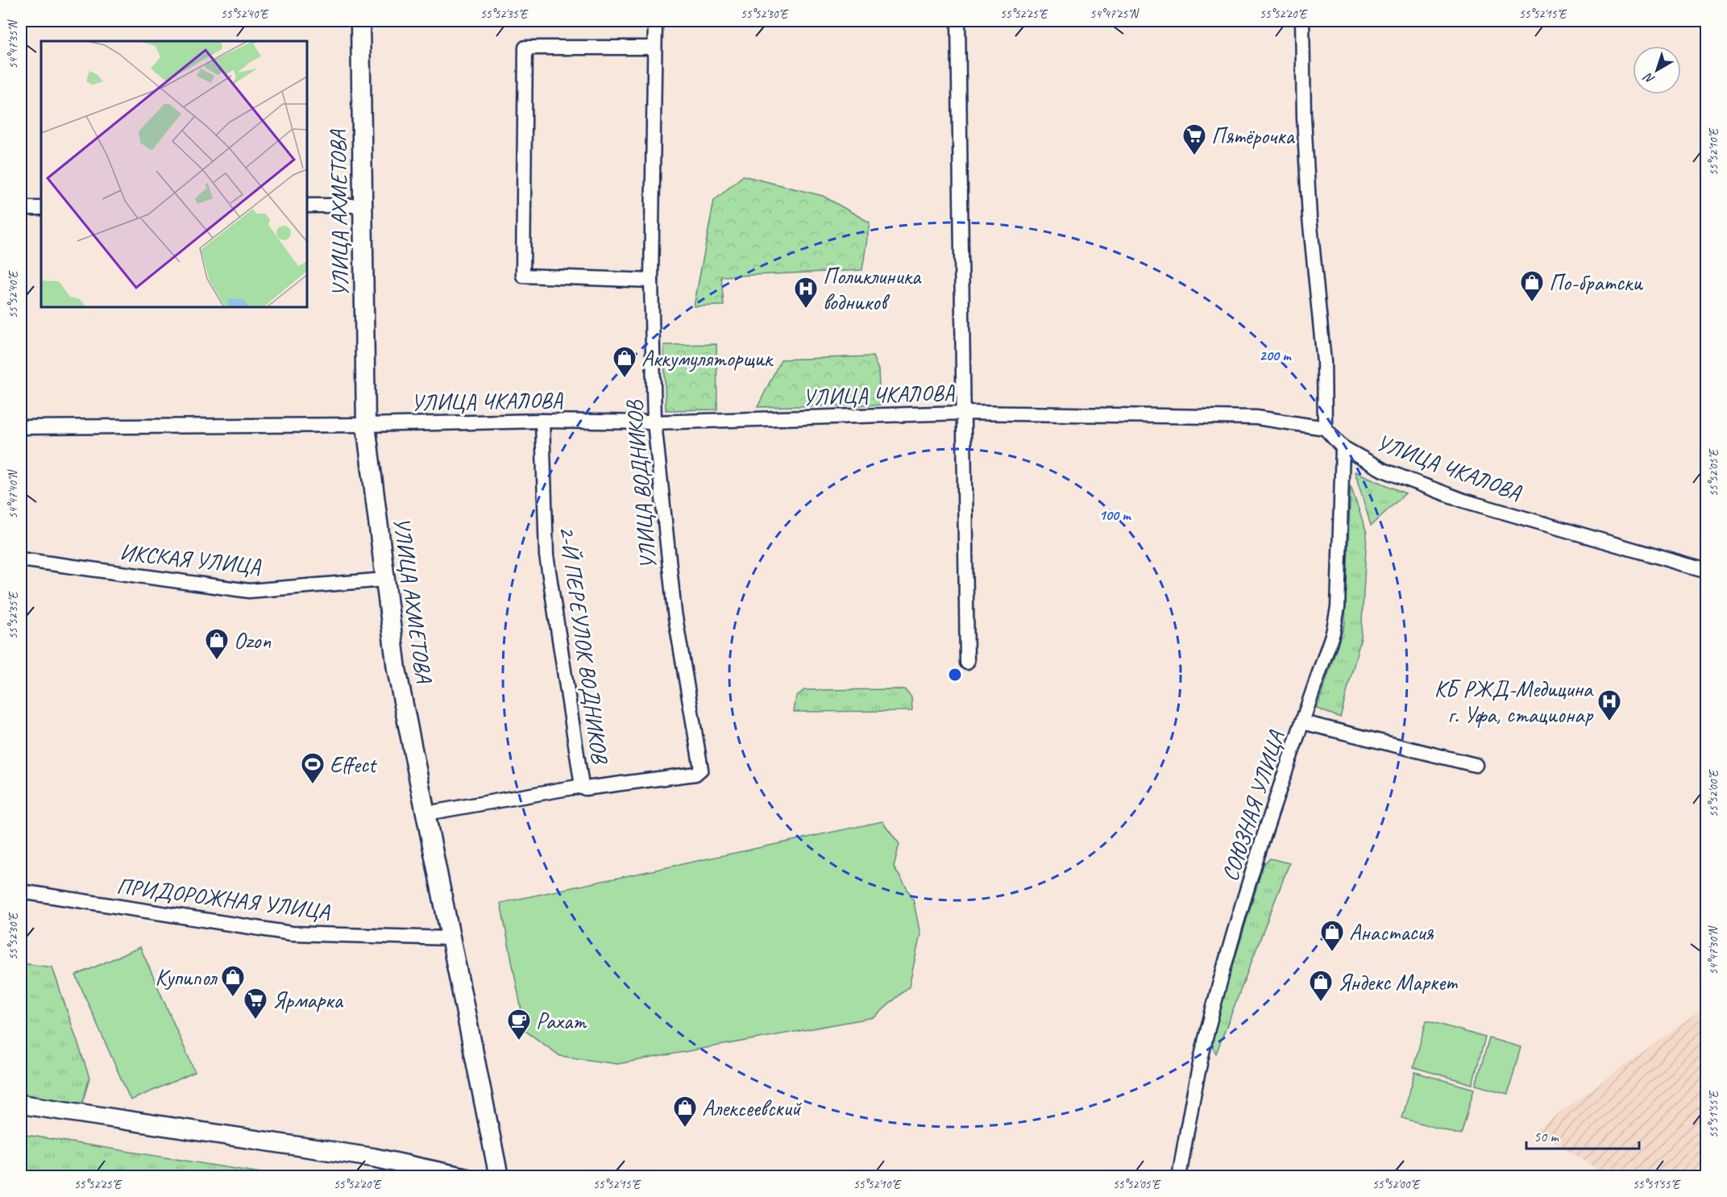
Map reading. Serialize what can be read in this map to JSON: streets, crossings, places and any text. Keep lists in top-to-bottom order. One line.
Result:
{"streets":{"main road":["УЛИЦА АХМЕТОВА"],"street":["УЛИЦА ЧКАЛОВА","УЛИЦА ВОДНИКОВ","ИКСКАЯ УЛИЦА","2-Й ПЕРЕУЛОК ВОДНИКОВ","СОЮЗНАЯ УЛИЦА","ПРИДОРОЖНАЯ УЛИЦА"]},"crossings":[["УЛИЦА АХМЕТОВА","УЛИЦА ЧКАЛОВА"],["УЛИЦА АХМЕТОВА","ИКСКАЯ УЛИЦА"],["УЛИЦА АХМЕТОВА","ПРИДОРОЖНАЯ УЛИЦА"],["УЛИЦА ЧКАЛОВА","УЛИЦА ВОДНИКОВ"],["УЛИЦА ЧКАЛОВА","2-Й ПЕРЕУЛОК ВОДНИКОВ"],["УЛИЦА ЧКАЛОВА","СОЮЗНАЯ УЛИЦА"],["УЛИЦА ВОДНИКОВ","2-Й ПЕРЕУЛОК ВОДНИКОВ"]],"places":{"supermarket":["Пятёрочка","Ярмарка"],"shop":["По-братски","Аккумуляторщик","Ozon","Анастасия","Купипол","Яндекс Маркет","Алексеевский"],"hospital":["Поликлиника водников","КБ РЖД-Медицина г. Уфа, стационар"],"sports":["Effect"],"cafe":["Рахат"]},"scale_bar":"50 m","north":"bottom left","coordinates":["55°52'40\"E","55°52'35\"E","55°52'30\"E","55°52'25\"E","54°47'25\"N","55°52'20\"E","55°52'15\"E","54°47'35\"N","55°52'10\"E","55°52'05\"E","54°47'40\"N","55°52'00\"E","54°47'30\"N","55°51'55\"E"],"rings":["200 m","100 m"]}
